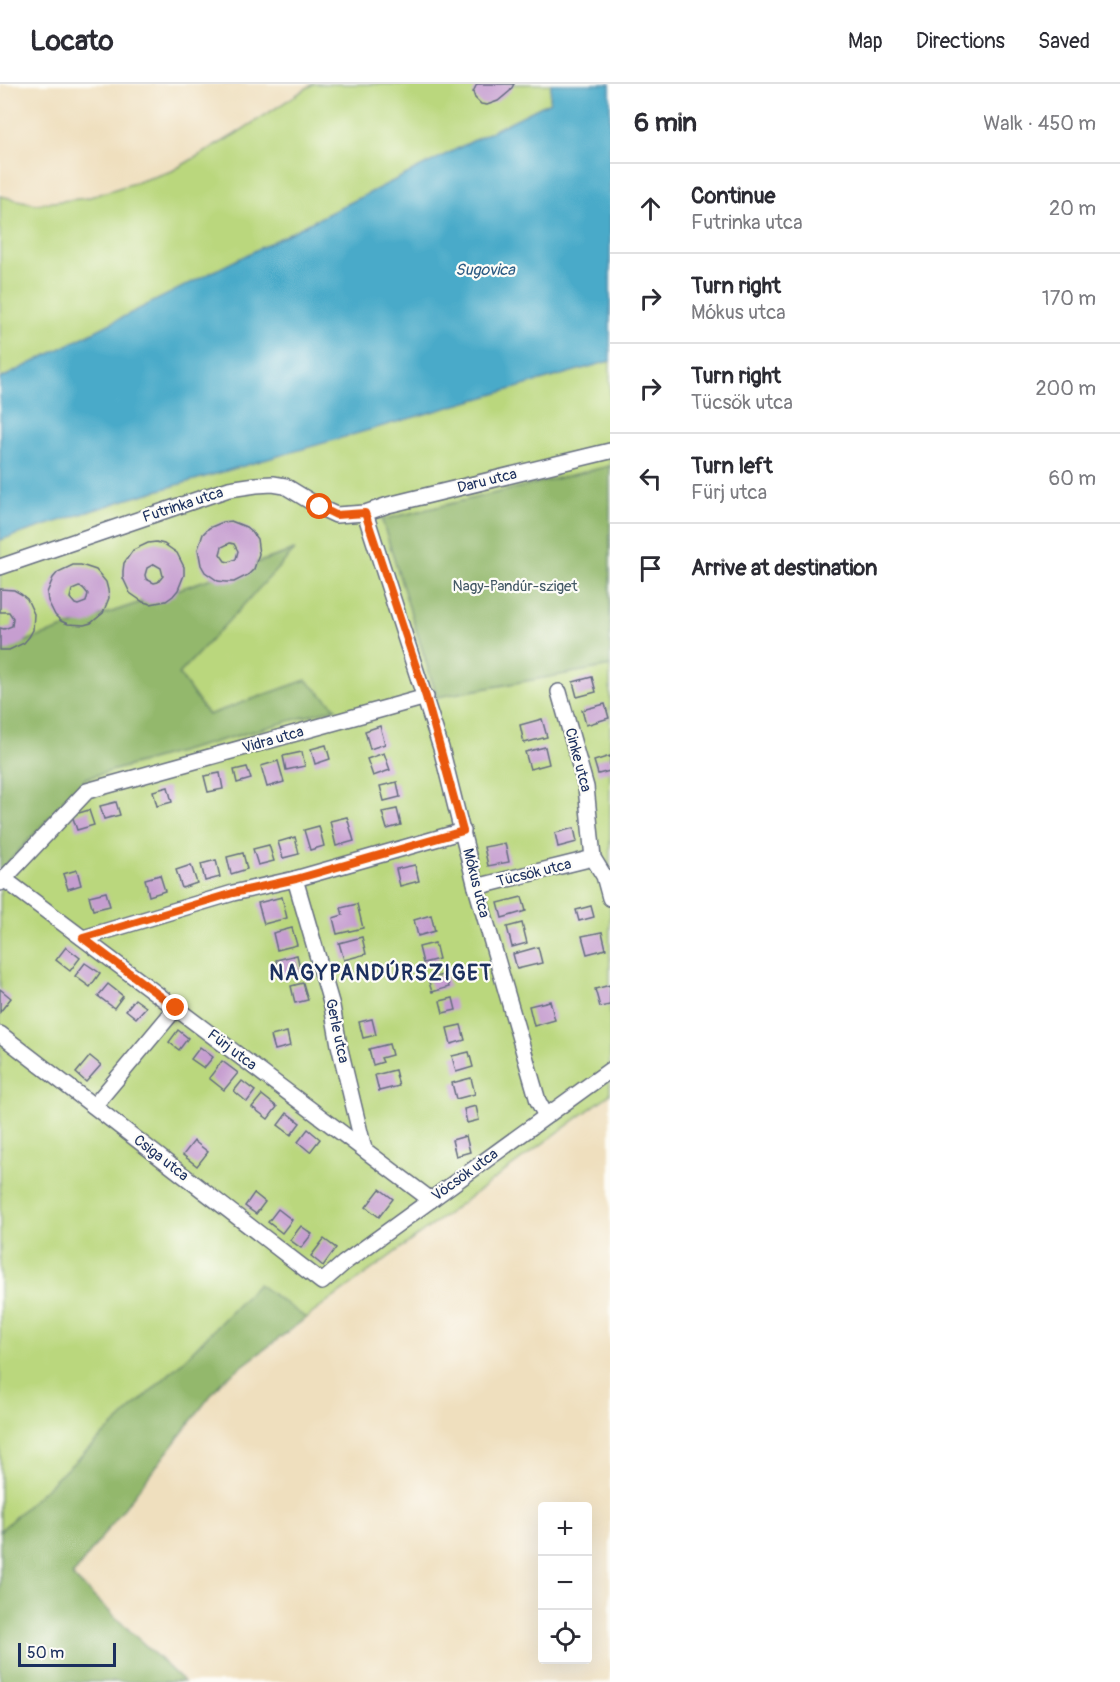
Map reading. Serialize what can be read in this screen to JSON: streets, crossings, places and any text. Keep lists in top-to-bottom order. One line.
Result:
{"streets":{"street":["Daru utca","Futrinka utca","Vidra utca","Cinke utca","Tücsök utca","Mókus utca","Gerle utca","Fürj utca","Csiga utca","Vöcsök utca"]},"crossings":[["Daru utca","Futrinka utca"],["Daru utca","Mókus utca"],["Futrinka utca","Mókus utca"],["Vidra utca","Mókus utca"],["Vidra utca","Fürj utca"],["Cinke utca","Tücsök utca"],["Tücsök utca","Mókus utca"],["Mókus utca","Vöcsök utca"],["Gerle utca","Fürj utca"],["Fürj utca","Vöcsök utca"],["Csiga utca","Vöcsök utca"]],"districts":["NAGYPANDÚRSZIGET"],"water":["Sugovica"],"parks":["Nagy-Pandúr-sziget"],"scale_bar":"50 m","page":{"header":"Locato","nav":["Map","Directions","Saved"],"heading":["6 min","Walk · 450 m"],"list":[["Continue","Futrinka utca","20 m"],["Turn right","Mókus utca","170 m"],["Turn right","Tücsök utca","200 m"],["Turn left","Fürj utca","60 m"],"Arrive at destination"],"map_buttons":["+","−"],"scale":"50 m"}}
